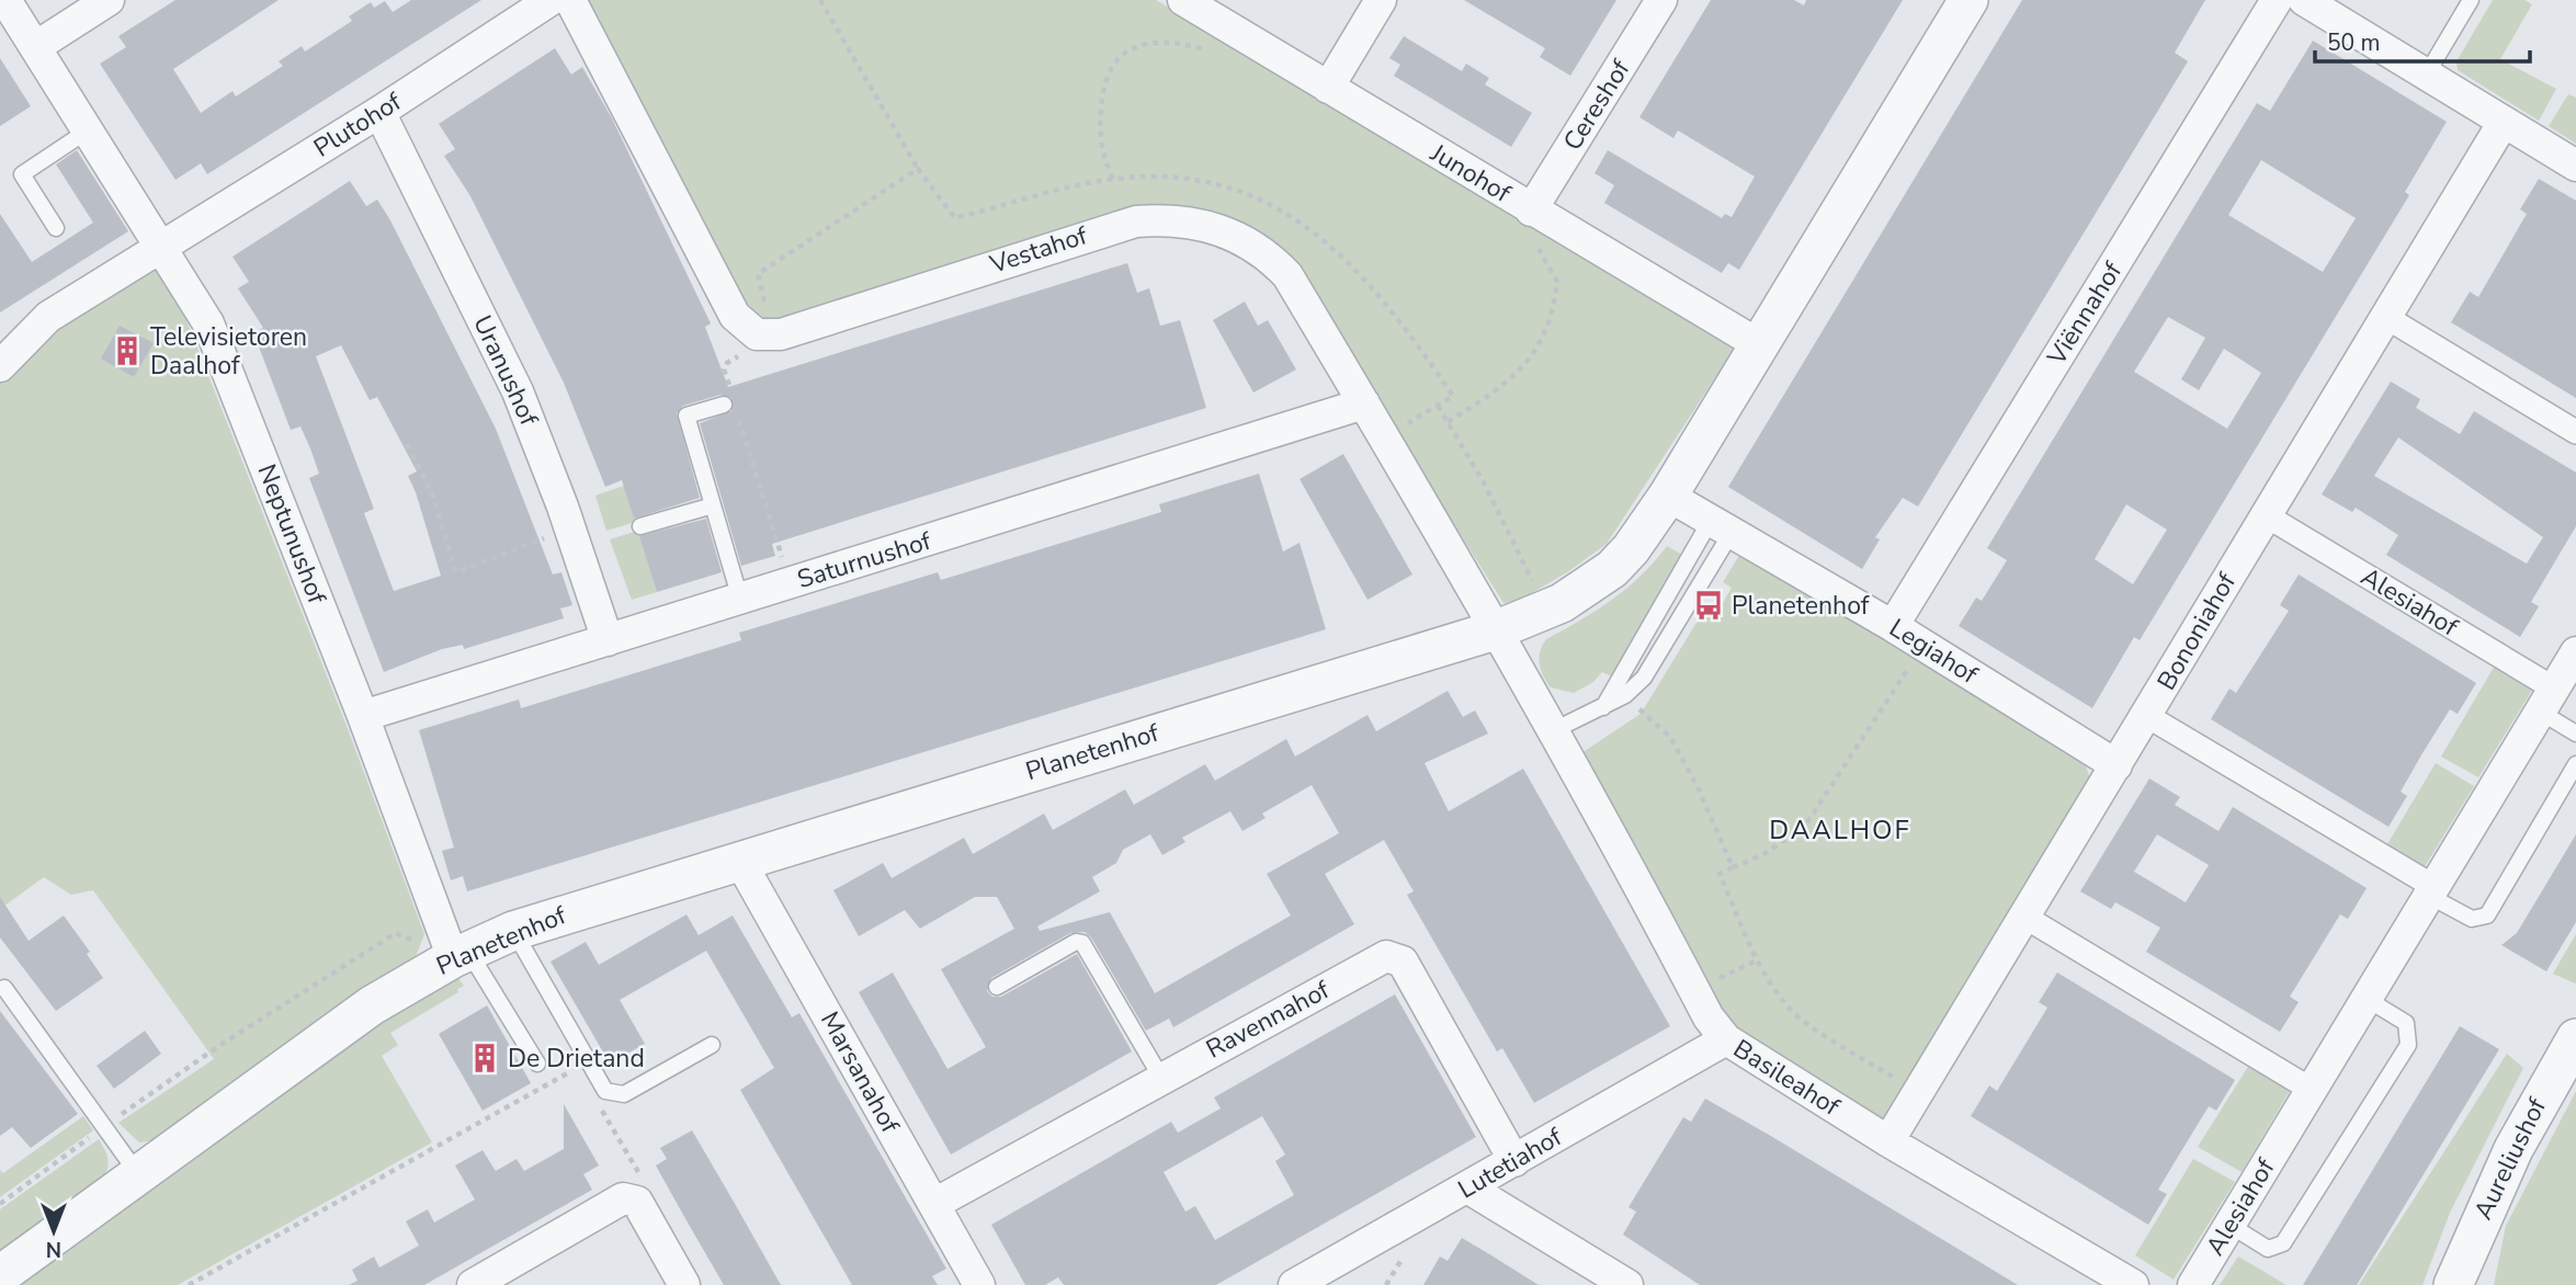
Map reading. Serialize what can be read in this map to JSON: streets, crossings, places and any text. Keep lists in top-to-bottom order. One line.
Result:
{"streets":{"street":["Cereshof","Plutohof","Junohof","Vestahof","Viënnahof","Uranushof","Neptunushof","Saturnushof","Alesiahof","Bononiahof","Legiahof","Planetenhof","Ravennahof","Marsanahof","Basileahof","Aureliushof","Lutetiahof"]},"crossings":[["Cereshof","Junohof"],["Plutohof","Uranushof"],["Plutohof","Neptunushof"],["Junohof","Planetenhof"],["Vestahof","Saturnushof"],["Vestahof","Planetenhof"],["Vestahof","Basileahof"],["Viënnahof","Legiahof"],["Uranushof","Saturnushof"],["Neptunushof","Saturnushof"],["Neptunushof","Planetenhof"],["Alesiahof","Bononiahof"],["Bononiahof","Legiahof"],["Bononiahof","Basileahof"],["Legiahof","Planetenhof"],["Planetenhof","Marsanahof"],["Planetenhof","Basileahof"],["Ravennahof","Marsanahof"],["Ravennahof","Lutetiahof"],["Basileahof","Lutetiahof"]],"districts":["DAALHOF"],"places":{"building":["Televisietoren Daalhof","De Drietand"],"bus stop":["Planetenhof"]},"scale_bar":"50 m","north":"bottom"}
